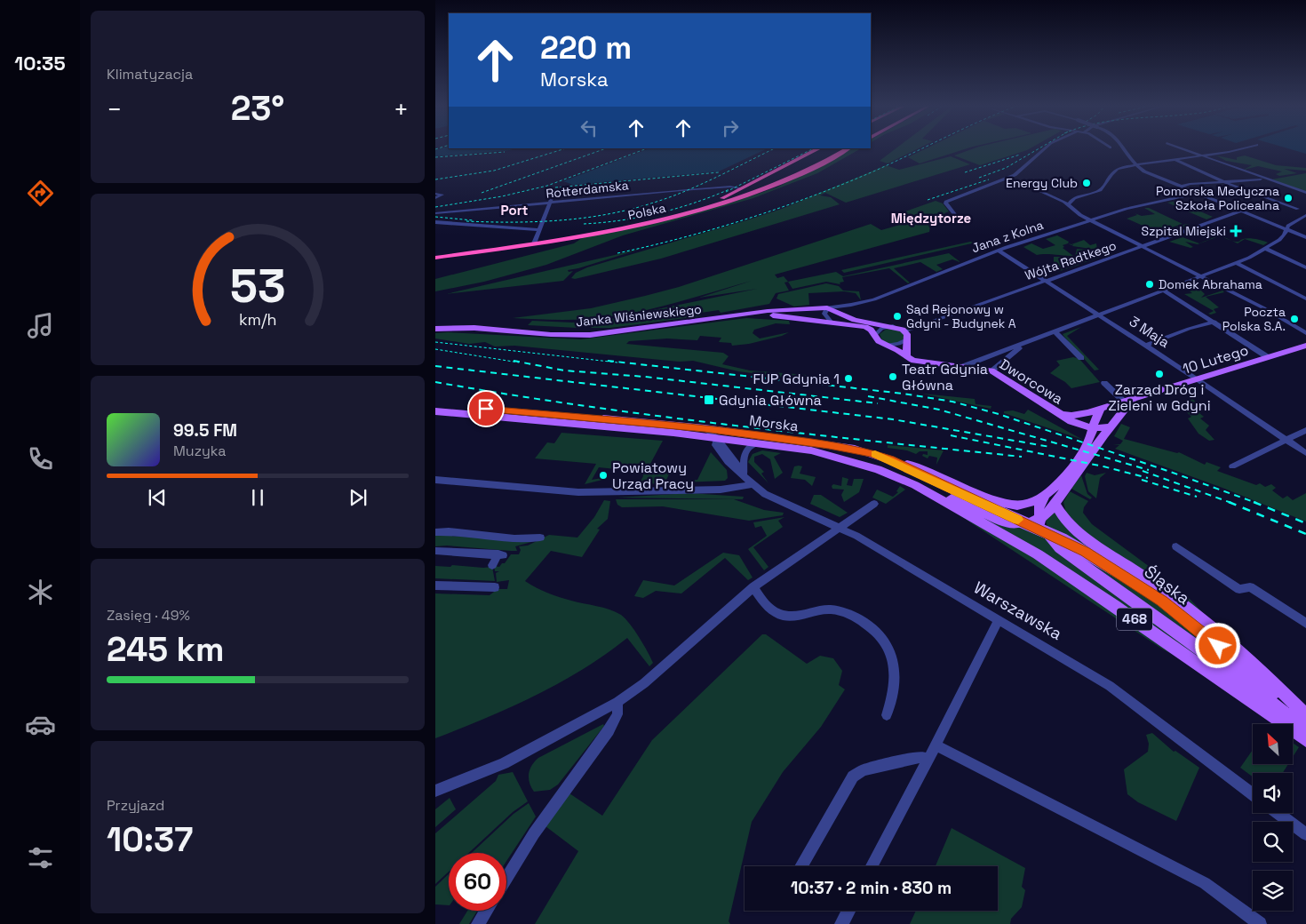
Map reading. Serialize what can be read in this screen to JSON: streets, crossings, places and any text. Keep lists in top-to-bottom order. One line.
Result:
{"streets":{"highway":["Polska"],"main road":["Janka Wiśniewskiego","10 Lutego","Dworcowa","Morska","Śląska","468"],"street":["Rotterdamska","Jana z Kolna","Wójta Radtkego","3 Maja","Warszawska"]},"crossings":[["Rotterdamska","Polska"],["Jana z Kolna","Janka Wiśniewskiego"],["Jana z Kolna","3 Maja"],["Wójta Radtkego","3 Maja"],["Janka Wiśniewskiego","Dworcowa"],["3 Maja","10 Lutego"],["Morska","Śląska"],["Morska","Warszawska"]],"districts":["Port","Międzytorze"],"places":{"other":["Energy Club","Pomorska Medyczna Szkoła Policealna","Domek Abrahama","Sąd Rejonowy w Gdyni - Budynek A","Poczta Polska S.A.","Zarząd Dróg i Zieleni w Gdyni","Teatr Gdynia Główna","FUP Gdynia 1","Powiatowy Urząd Pracy"],"health":["Szpital Miejski"],"transit":["Gdynia Główna"]},"north":"top left","page":{"tabs":"10:35","tile":["Klimatyzacja",["Zasięg · 49%","245 km"],["Przyjazd","10:37"]],"turn":["220 m","Morska"],"heat":["−","23°","+"],"song":["99.5 FM","Muzyka"],"limit":"60","trip":"10:37 · 2 min · 830 m","gauge":["53","km/h"]}}
